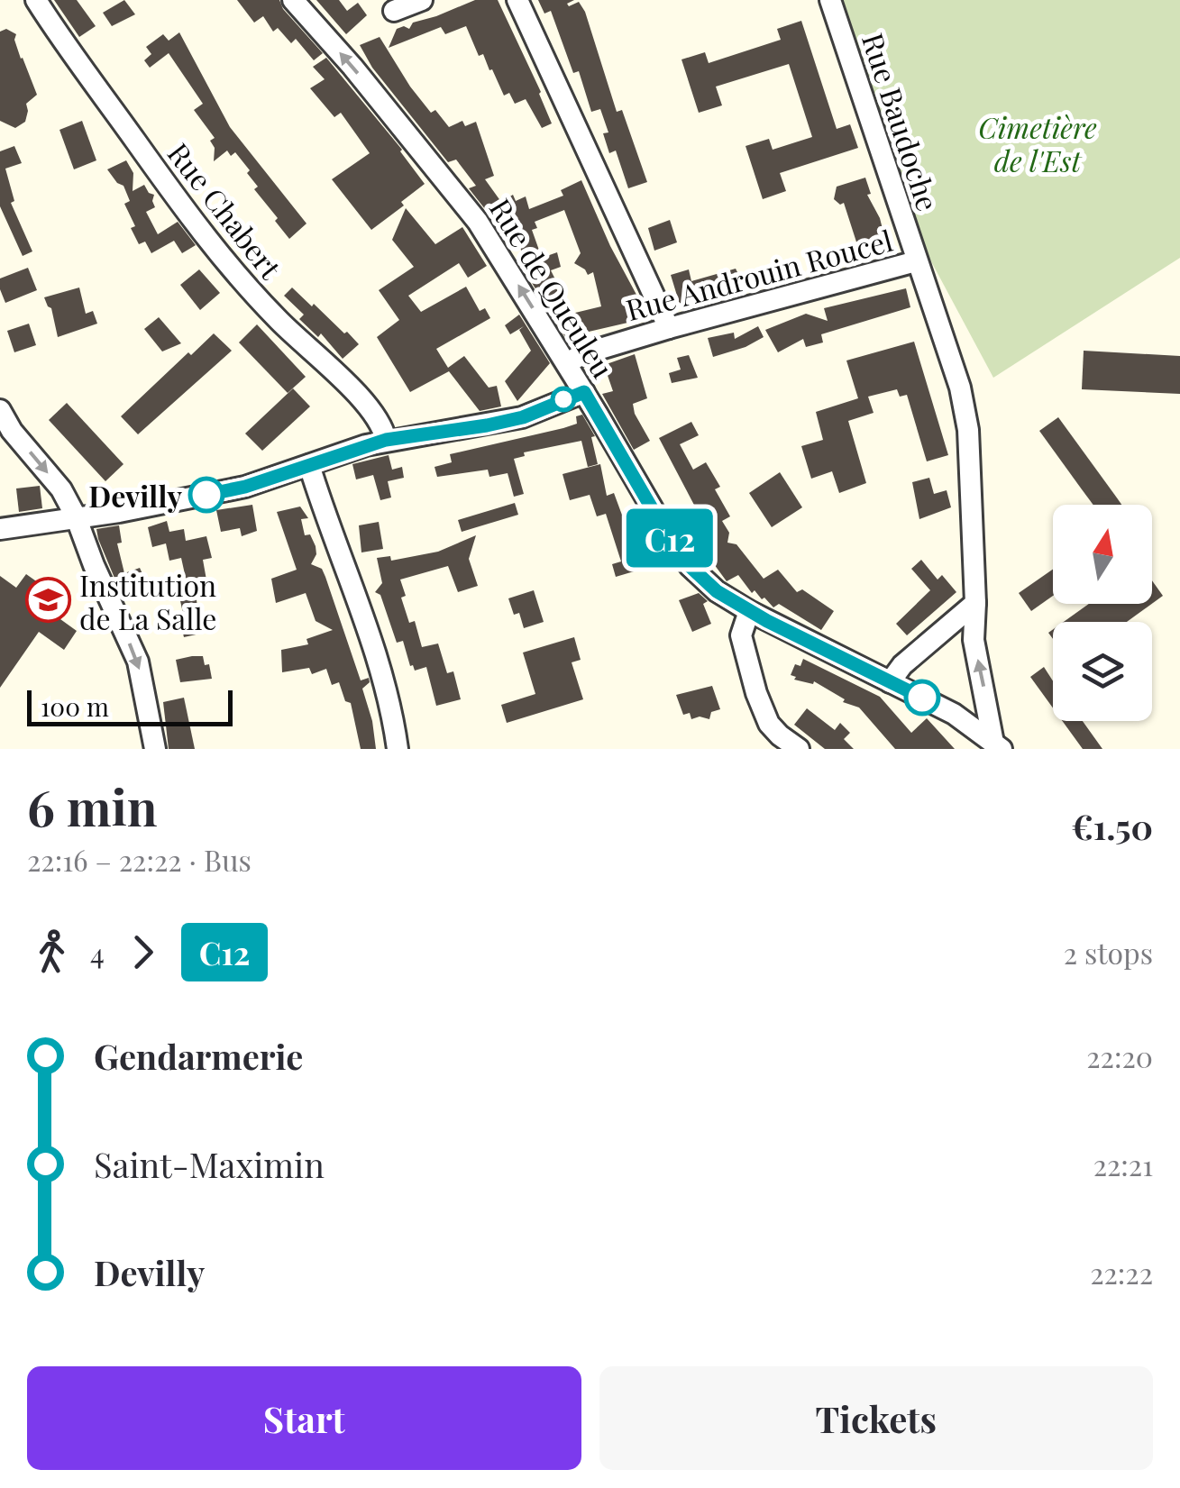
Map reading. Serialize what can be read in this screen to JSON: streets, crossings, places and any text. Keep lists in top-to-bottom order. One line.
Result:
{"streets":{"street":["Rue Baudoche","Rue Chabert","Rue Androuin Roucel","Rue de Queuleu"]},"crossings":[["Rue Baudoche","Rue Androuin Roucel"],["Rue Baudoche","Rue de Queuleu"],["Rue Androuin Roucel","Rue de Queuleu"]],"parks":["Cimetière de l'Est"],"places":{"other":["Devilly"],"school or university":["Institution de La Salle"]},"lines":["bus line C12"],"scale_bar":"100 m","north":"top","page":{"on_map":"C12","scale":"100 m","heading":["6 min","22:16 – 22:22 · Bus","€1.50"],"legs":["4","C12","2 stops"],"list":[{"name":"Gendarmerie","value":"22:20"},{"name":"Saint-Maximin","value":"22:21"},{"name":"Devilly","value":"22:22"}],"buttons":["Start","Tickets"]}}
